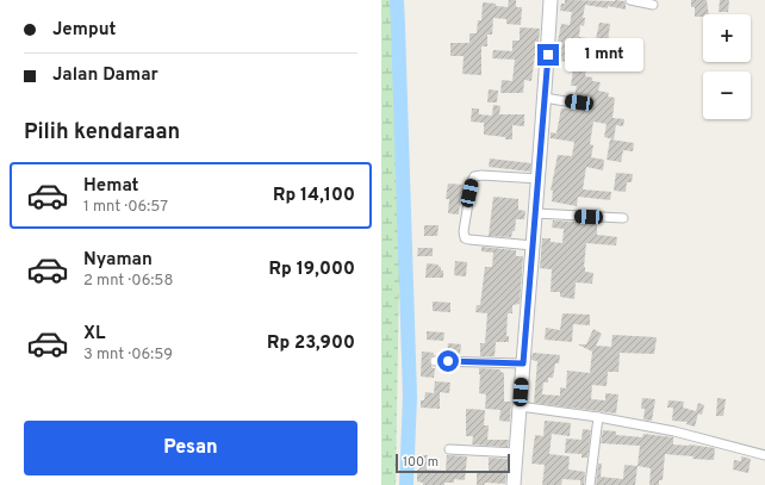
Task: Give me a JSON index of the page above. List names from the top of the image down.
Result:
{
  "scale_bar": "100 m",
  "page": {
    "banner": ["Jemput", "Jalan Damar"],
    "map_buttons": ["+", "−"],
    "bubble": "1 mnt",
    "heading": "Pilih kendaraan",
    "list": [
      {
        "name": "Hemat",
        "note": "1 mnt · 06:57",
        "value": "Rp 14,100"
      },
      {
        "name": "Nyaman",
        "note": "2 mnt · 06:58",
        "value": "Rp 19,000"
      },
      {
        "name": "XL",
        "note": "3 mnt · 06:59",
        "value": "Rp 23,900"
      }
    ],
    "buttons": "Pesan",
    "scale": "100 m"
  }
}
